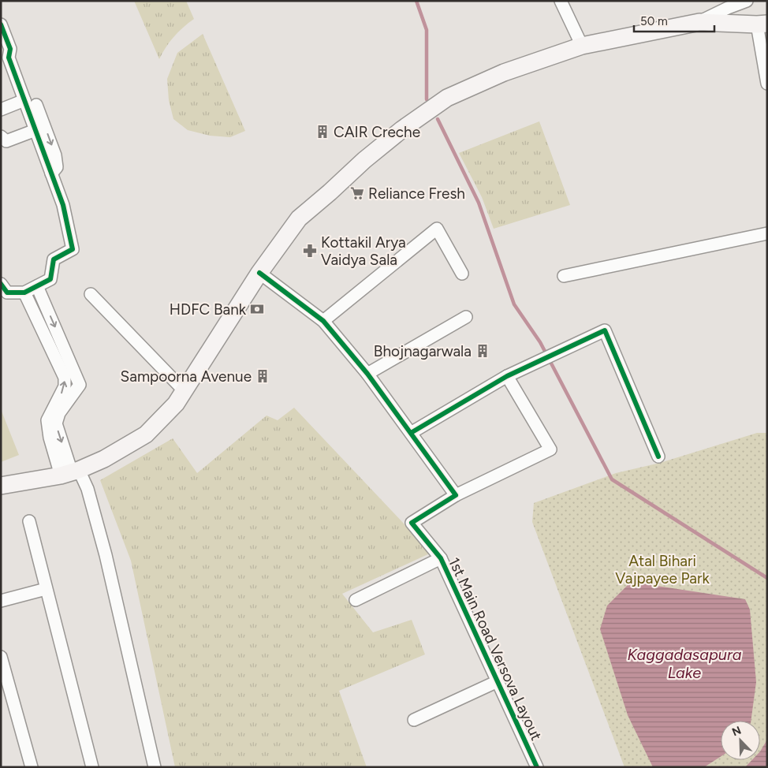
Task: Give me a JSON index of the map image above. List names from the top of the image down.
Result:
{
  "streets": {
    "street": ["1st Main Road Versova Layout"]
  },
  "water": ["Kaggadasapura Lake"],
  "parks": ["Atal Bihari Vajpayee Park"],
  "places": {
    "building": ["CAIR Creche", "Bhojnagarwala", "Sampoorna Avenue"],
    "supermarket": ["Reliance Fresh"],
    "pharmacy": ["Kottakil Arya Vaidya Sala"],
    "bank": ["HDFC Bank"]
  },
  "scale_bar": "50 m",
  "north": "top left"
}
